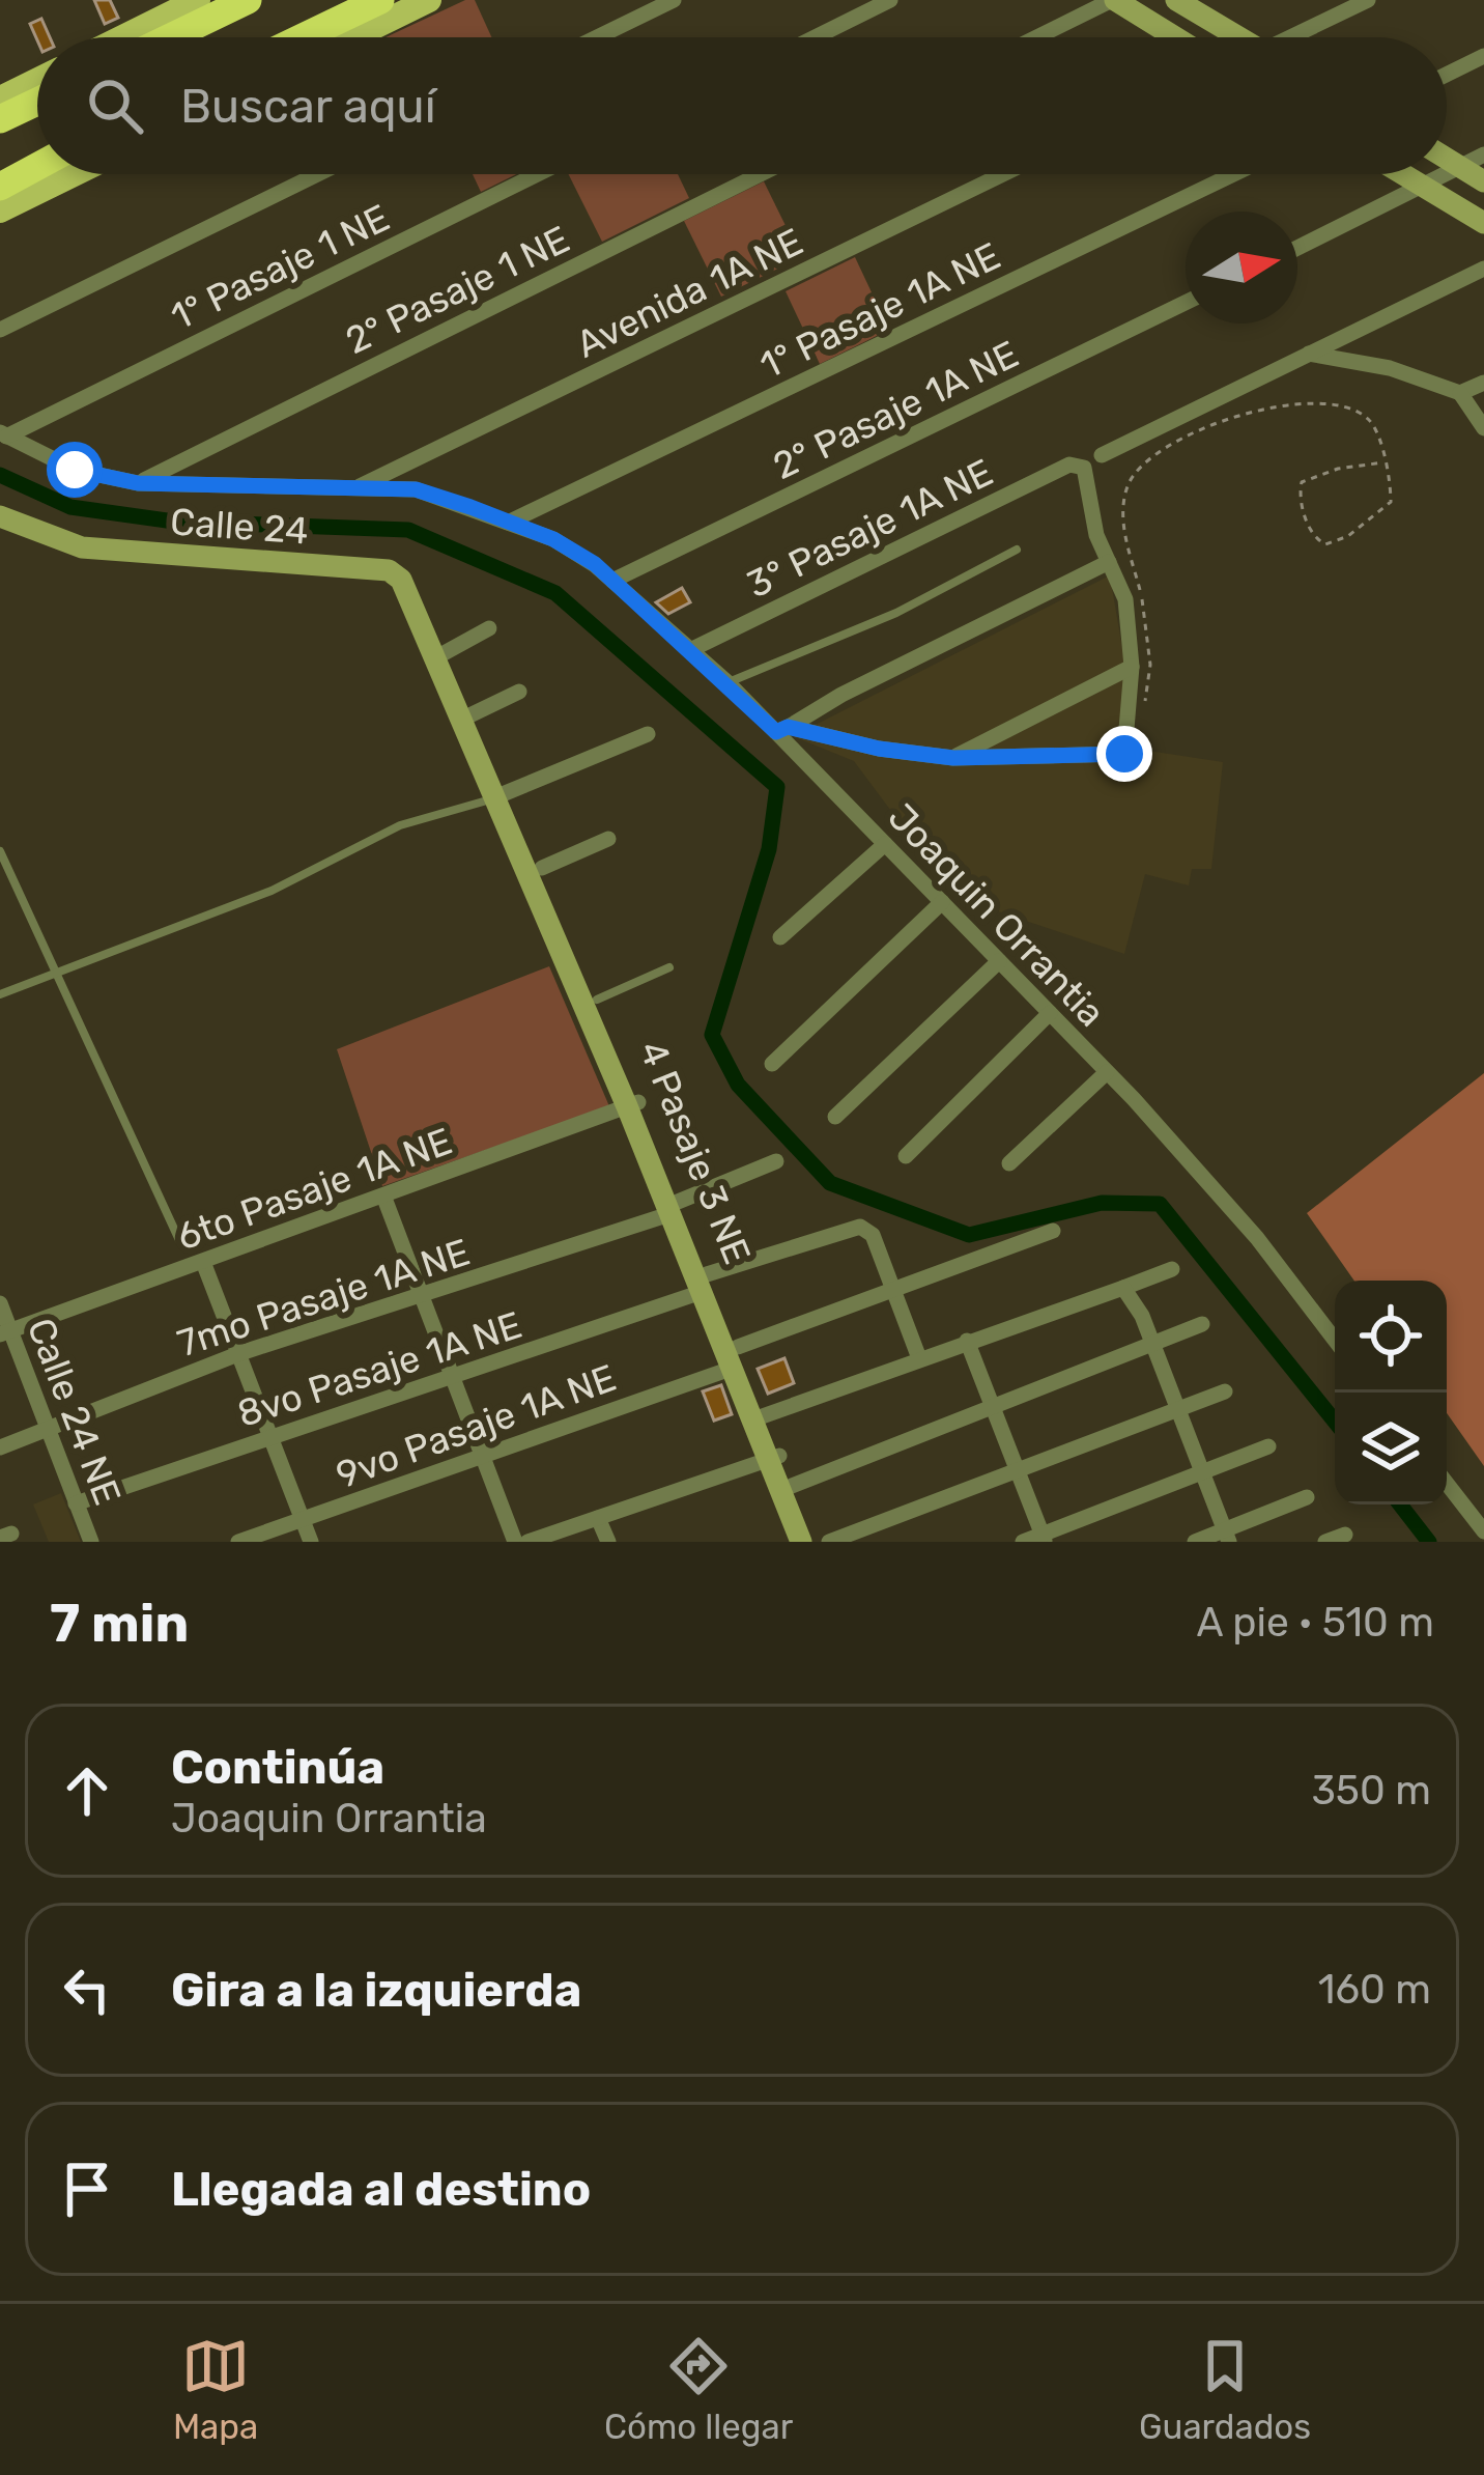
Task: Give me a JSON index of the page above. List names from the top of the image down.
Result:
{
  "streets": {
    "street": [
      "1° Pasaje 1 NE",
      "2° Pasaje 1 NE",
      "Avenida 1A NE",
      "1° Pasaje 1A NE",
      "2° Pasaje 1A NE",
      "Calle 24",
      "3° Pasaje 1A NE",
      "Joaquin Orrantia",
      "4 Pasaje 3 NE",
      "6to Pasaje 1A NE",
      "7mo Pasaje 1A NE",
      "8vo Pasaje 1A NE",
      "Calle 24 NE",
      "9vo Pasaje 1A NE"
    ]
  },
  "crossings": [
    ["1° Pasaje 1 NE", "Joaquin Orrantia"],
    ["2° Pasaje 1 NE", "Joaquin Orrantia"],
    ["Avenida 1A NE", "Joaquin Orrantia"],
    ["1° Pasaje 1A NE", "Joaquin Orrantia"],
    ["2° Pasaje 1A NE", "Joaquin Orrantia"],
    ["Calle 24", "4 Pasaje 3 NE"],
    ["3° Pasaje 1A NE", "Joaquin Orrantia"],
    ["4 Pasaje 3 NE", "6to Pasaje 1A NE"],
    ["4 Pasaje 3 NE", "7mo Pasaje 1A NE"],
    ["4 Pasaje 3 NE", "8vo Pasaje 1A NE"],
    ["4 Pasaje 3 NE", "9vo Pasaje 1A NE"],
    ["6to Pasaje 1A NE", "Calle 24 NE"],
    ["7mo Pasaje 1A NE", "Calle 24 NE"],
    ["8vo Pasaje 1A NE", "Calle 24 NE"],
    ["8vo Pasaje 1A NE", "9vo Pasaje 1A NE"]
  ],
  "north": "right",
  "page": {
    "search": "Buscar aquí",
    "heading": ["7 min", "A pie · 510 m"],
    "list": [
      ["Continúa", "Joaquin Orrantia", "350 m"],
      ["Gira a la izquierda", "160 m"],
      "Llegada al destino"
    ],
    "nav": ["Mapa", "Cómo llegar", "Guardados"]
  }
}
